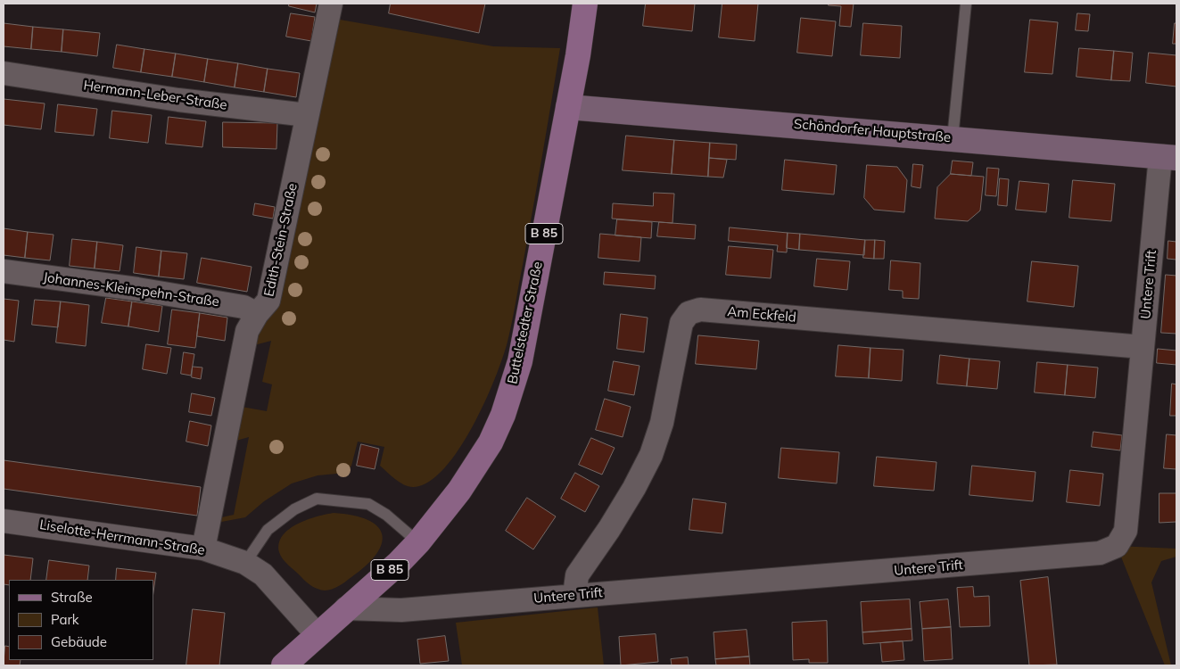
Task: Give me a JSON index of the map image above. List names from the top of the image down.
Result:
{
  "streets": {
    "main road": ["B 85", "Buttelstedter Straße"],
    "street": [
      "Hermann-Leber-Straße",
      "Schöndorfer Hauptstraße",
      "Edith-Stein-Straße",
      "Untere Trift",
      "Johannes-Kleinspehn-Straße",
      "Am Eckfeld",
      "Liselotte-Herrmann-Straße"
    ]
  },
  "crossings": [
    ["Hermann-Leber-Straße", "Edith-Stein-Straße"],
    ["Schöndorfer Hauptstraße", "Untere Trift"],
    ["Schöndorfer Hauptstraße", "Buttelstedter Straße"],
    ["Edith-Stein-Straße", "Johannes-Kleinspehn-Straße"],
    ["Edith-Stein-Straße", "Liselotte-Herrmann-Straße"],
    ["Untere Trift", "Am Eckfeld"],
    ["Untere Trift", "Buttelstedter Straße"],
    ["Buttelstedter Straße", "Liselotte-Herrmann-Straße"]
  ],
  "legend": ["Straße", "Park", "Gebäude"]
}
